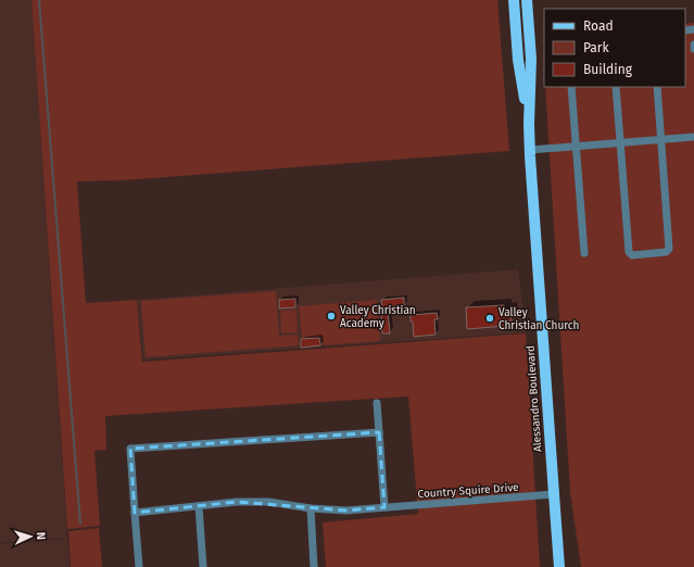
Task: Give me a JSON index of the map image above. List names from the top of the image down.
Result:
{
  "streets": {
    "main road": ["Alessandro Boulevard"],
    "street": ["Country Squire Drive"]
  },
  "crossings": [
    ["Alessandro Boulevard", "Country Squire Drive"]
  ],
  "places": ["Valley Christian Academy", "Valley Christian Church"],
  "legend": ["Road", "Park", "Building"],
  "north": "right"
}
